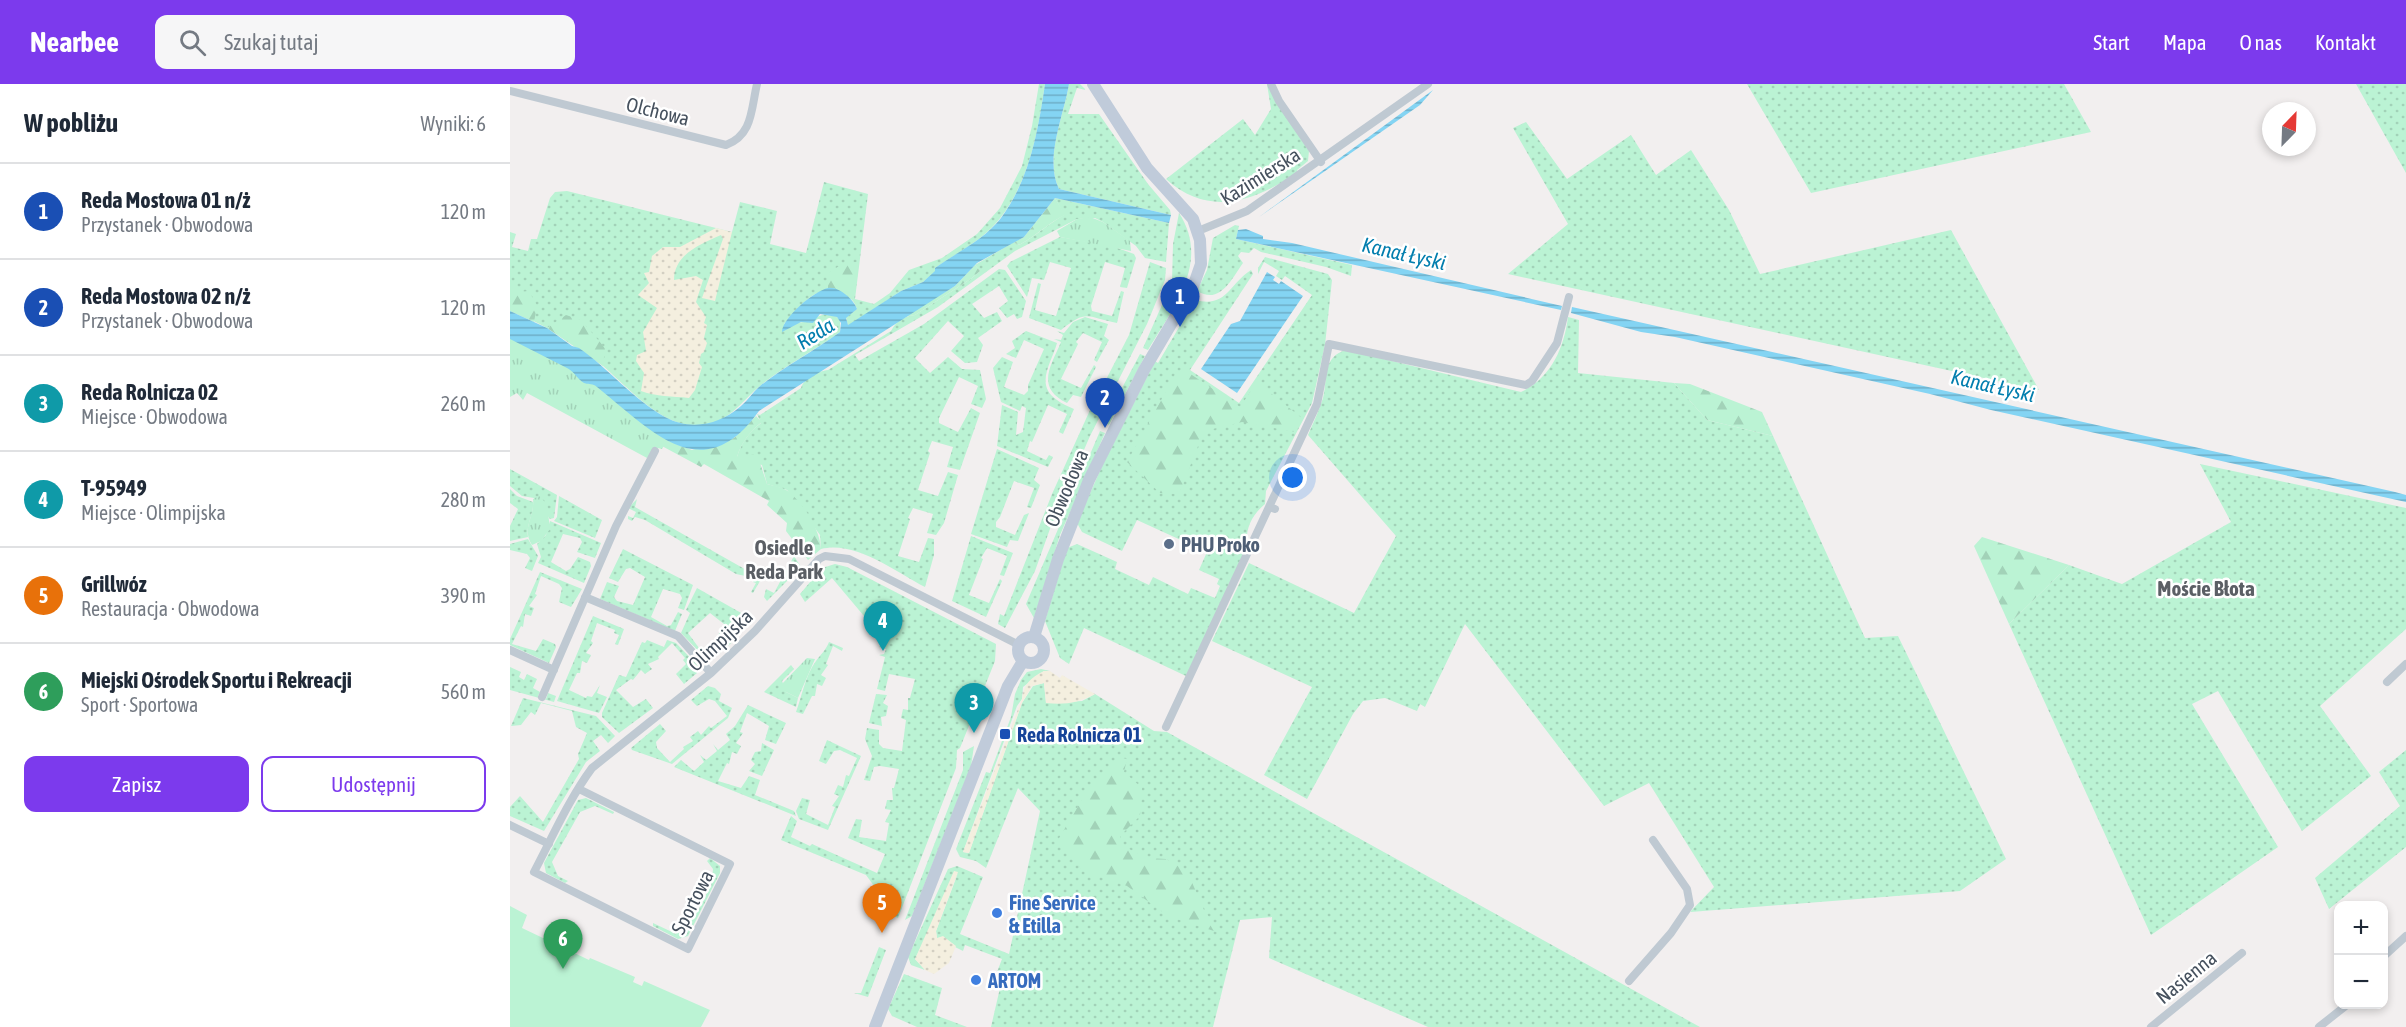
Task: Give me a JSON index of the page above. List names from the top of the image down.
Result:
{
  "streets": {
    "main road": ["Obwodowa"],
    "street": [
      "Olchowa",
      "Kazimierska",
      "Olimpijska",
      "Sportowa",
      "Nasienna"
    ]
  },
  "crossings": [
    ["Kazimierska", "Obwodowa"],
    ["Obwodowa", "Olimpijska"],
    ["Olimpijska", "Sportowa"]
  ],
  "districts": ["Osiedle Reda Park", "Moście Błota"],
  "water": ["Kanał Łyski", "Reda"],
  "places": {
    "other": ["PHU Proko", "Fine Service & Etilla", "ARTOM"],
    "transit": ["Reda Rolnicza 01"]
  },
  "north": "top right",
  "page": {
    "header": "Nearbee",
    "search": "Szukaj tutaj",
    "nav": [
      "Start",
      "Mapa",
      "O nas",
      "Kontakt"
    ],
    "heading": ["W pobliżu", "Wyniki: 6"],
    "list": [
      {
        "mark": "1",
        "name": "Reda Mostowa 01 n/ż",
        "note": "Przystanek · Obwodowa",
        "value": "120 m"
      },
      {
        "mark": "2",
        "name": "Reda Mostowa 02 n/ż",
        "note": "Przystanek · Obwodowa",
        "value": "120 m"
      },
      {
        "mark": "3",
        "name": "Reda Rolnicza 02",
        "note": "Miejsce · Obwodowa",
        "value": "260 m"
      },
      {
        "mark": "4",
        "name": "T-95949",
        "note": "Miejsce · Olimpijska",
        "value": "280 m"
      },
      {
        "mark": "5",
        "name": "Grillwóz",
        "note": "Restauracja · Obwodowa",
        "value": "390 m"
      },
      {
        "mark": "6",
        "name": "Miejski Ośrodek Sportu i Rekreacji",
        "note": "Sport · Sportowa",
        "value": "560 m"
      }
    ],
    "pins": [
      "1",
      "2",
      "4",
      "3",
      "5",
      "6"
    ],
    "buttons": ["Zapisz", "Udostępnij"],
    "map_buttons": ["+", "−"]
  }
}
